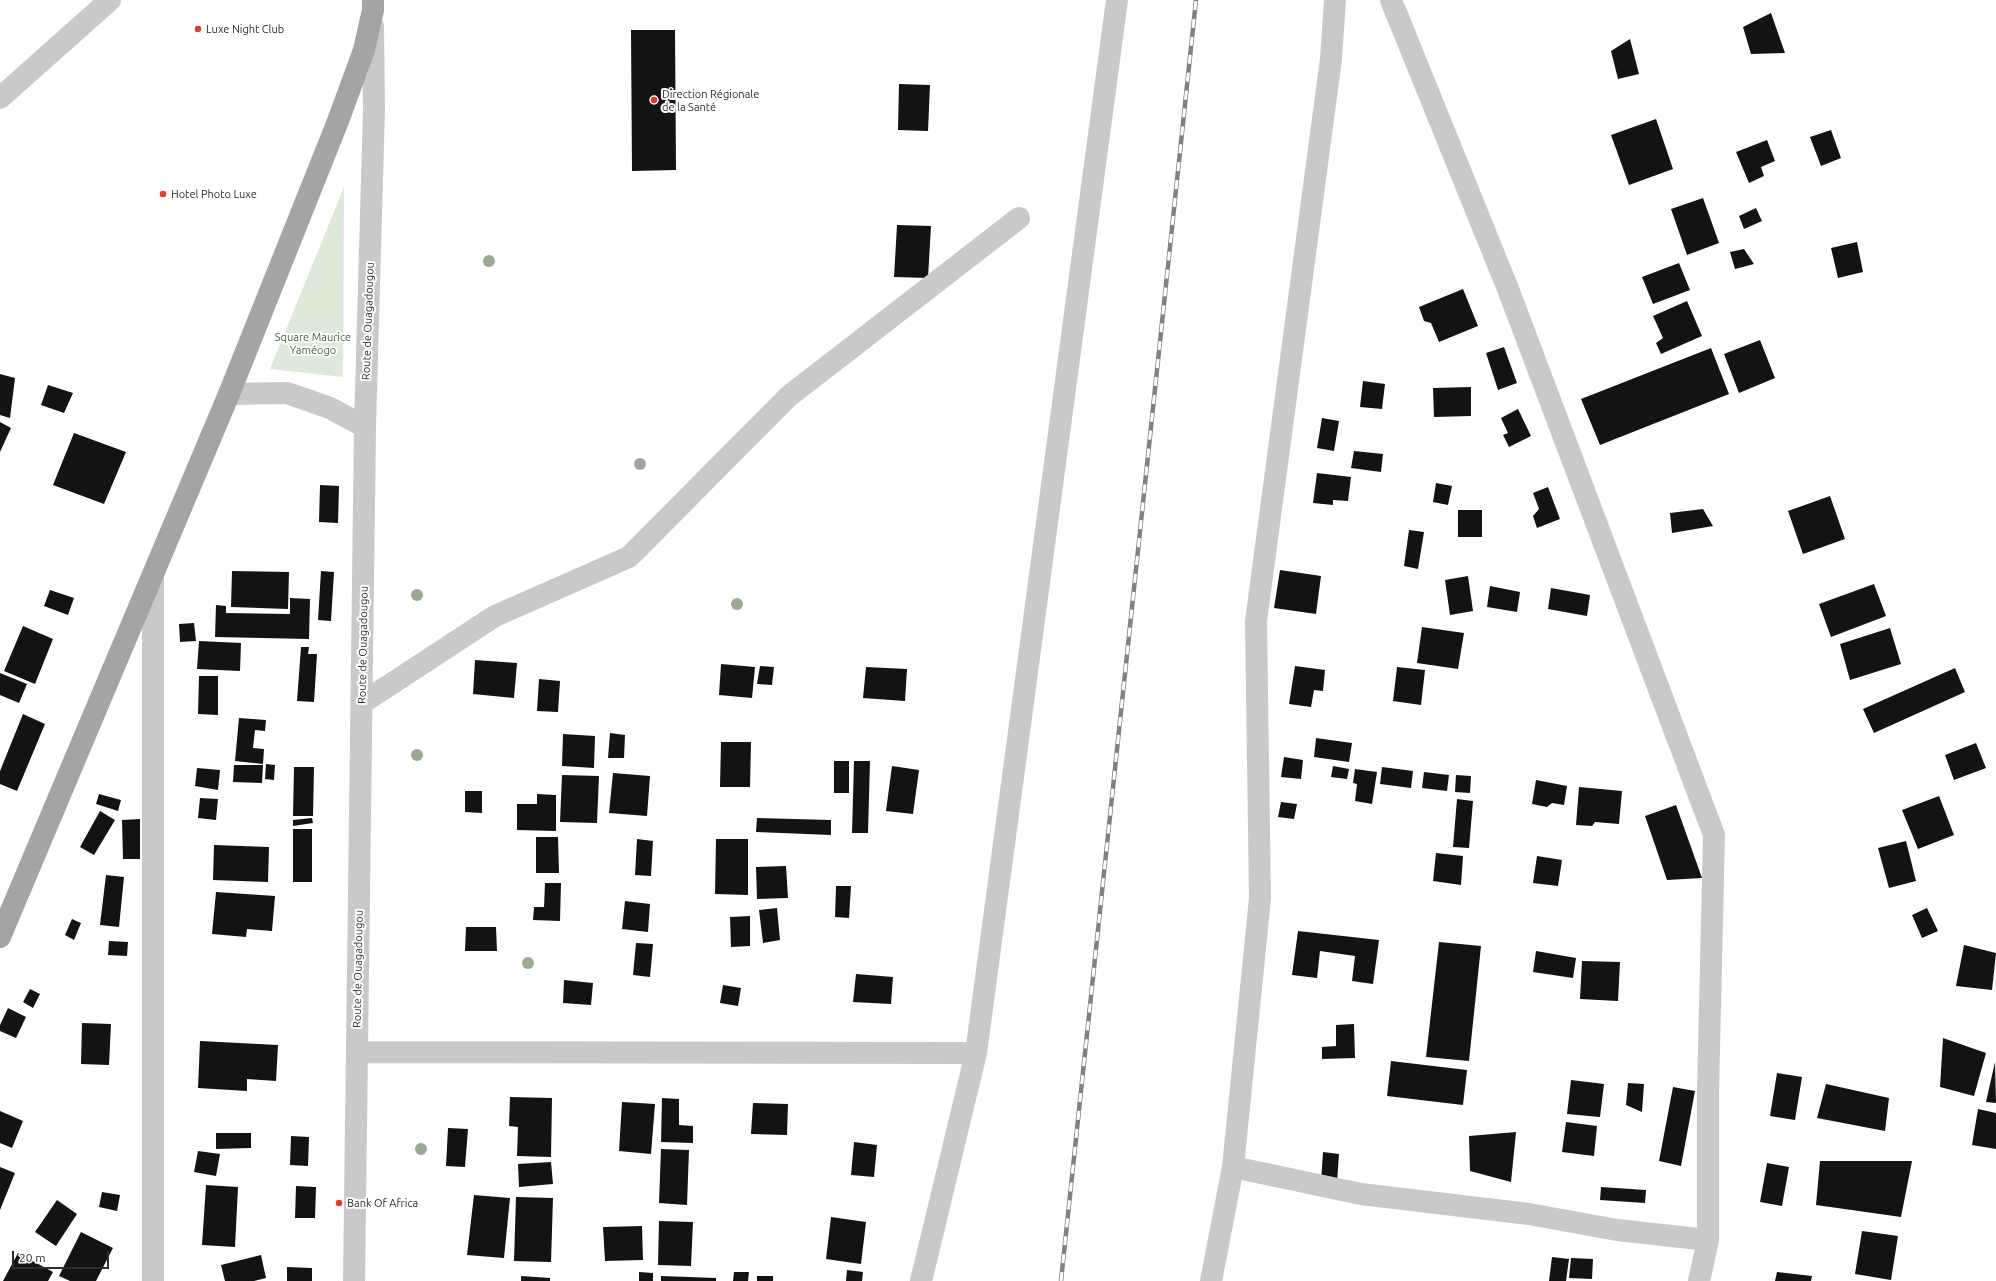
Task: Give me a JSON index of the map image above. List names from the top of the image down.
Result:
{
  "streets": {
    "street": ["Route de Ouagadougou"]
  },
  "parks": ["Square Maurice Yaméogo"],
  "places": [
    "Luxe Night Club",
    "Direction Régionale de la Santé",
    "Hotel Photo Luxe",
    "Bank Of Africa"
  ],
  "scale_bar": "20 m"
}
